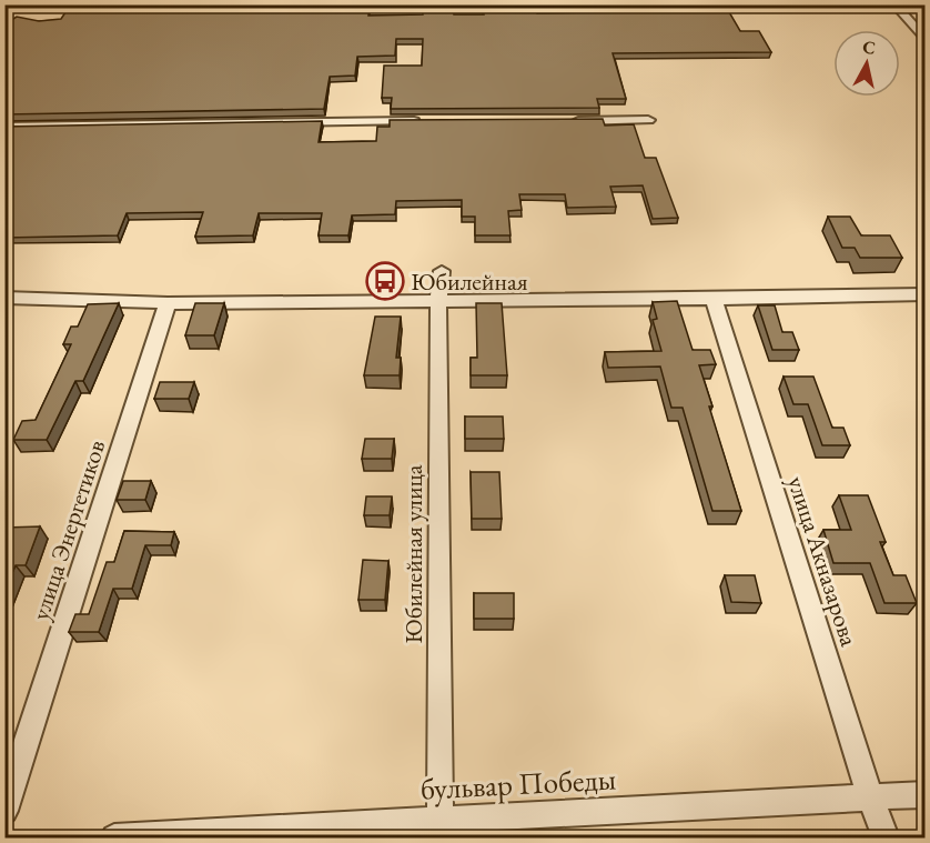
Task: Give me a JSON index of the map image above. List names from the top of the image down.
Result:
{
  "streets": {
    "street": [
      "улица Энергетиков",
      "Юбилейная улица",
      "улица Акназарова",
      "бульвар Победы"
    ]
  },
  "crossings": [
    ["Юбилейная улица", "бульвар Победы"],
    ["улица Акназарова", "бульвар Победы"]
  ],
  "places": {
    "bus stop": ["Юбилейная"]
  },
  "north": "top"
}
